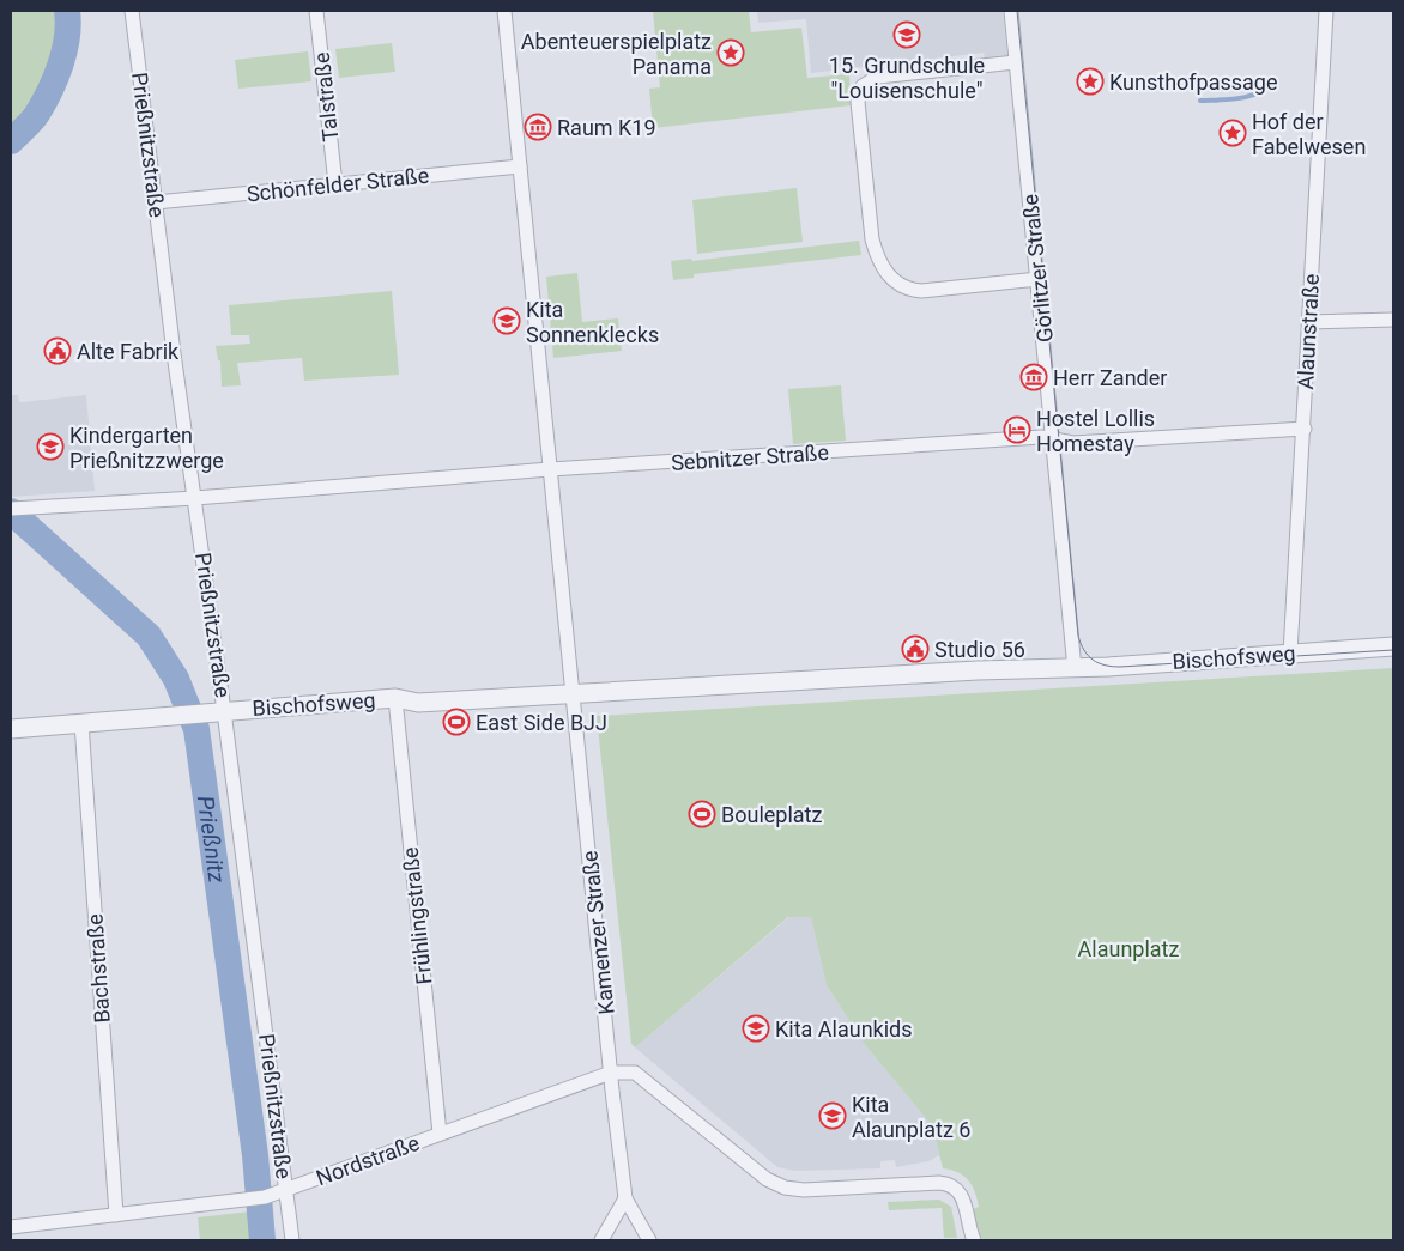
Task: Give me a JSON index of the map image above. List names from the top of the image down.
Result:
{
  "streets": {
    "street": [
      "Talstraße",
      "Prießnitzstraße",
      "Schönfelder Straße",
      "Görlitzer Straße",
      "Alaunstraße",
      "Sebnitzer Straße",
      "Bischofsweg",
      "Frühlingstraße",
      "Kamenzer Straße",
      "Bachstraße",
      "Nordstraße"
    ]
  },
  "crossings": [
    ["Talstraße", "Schönfelder Straße"],
    ["Prießnitzstraße", "Schönfelder Straße"],
    ["Prießnitzstraße", "Sebnitzer Straße"],
    ["Prießnitzstraße", "Bischofsweg"],
    ["Prießnitzstraße", "Nordstraße"],
    ["Schönfelder Straße", "Kamenzer Straße"],
    ["Görlitzer Straße", "Sebnitzer Straße"],
    ["Görlitzer Straße", "Bischofsweg"],
    ["Alaunstraße", "Sebnitzer Straße"],
    ["Alaunstraße", "Bischofsweg"],
    ["Sebnitzer Straße", "Kamenzer Straße"],
    ["Bischofsweg", "Frühlingstraße"],
    ["Bischofsweg", "Kamenzer Straße"],
    ["Bischofsweg", "Bachstraße"],
    ["Frühlingstraße", "Nordstraße"],
    ["Kamenzer Straße", "Nordstraße"],
    ["Bachstraße", "Nordstraße"]
  ],
  "water": ["Prießnitz"],
  "parks": ["Alaunplatz"],
  "places": {
    "school or university": [
      "15. Grundschule \"Louisenschule\"",
      "Kita Sonnenklecks",
      "Kindergarten Prießnitzzwerge",
      "Kita Alaunkids",
      "Kita Alaunplatz 6"
    ],
    "place": ["Abenteuerspielplatz Panama", "Kunsthofpassage", "Hof der Fabelwesen"],
    "museum": ["Raum K19", "Herr Zander"],
    "public building": ["Alte Fabrik", "Studio 56"],
    "hotel": ["Hostel Lollis Homestay"],
    "sports": ["East Side BJJ", "Bouleplatz"]
  }
}
